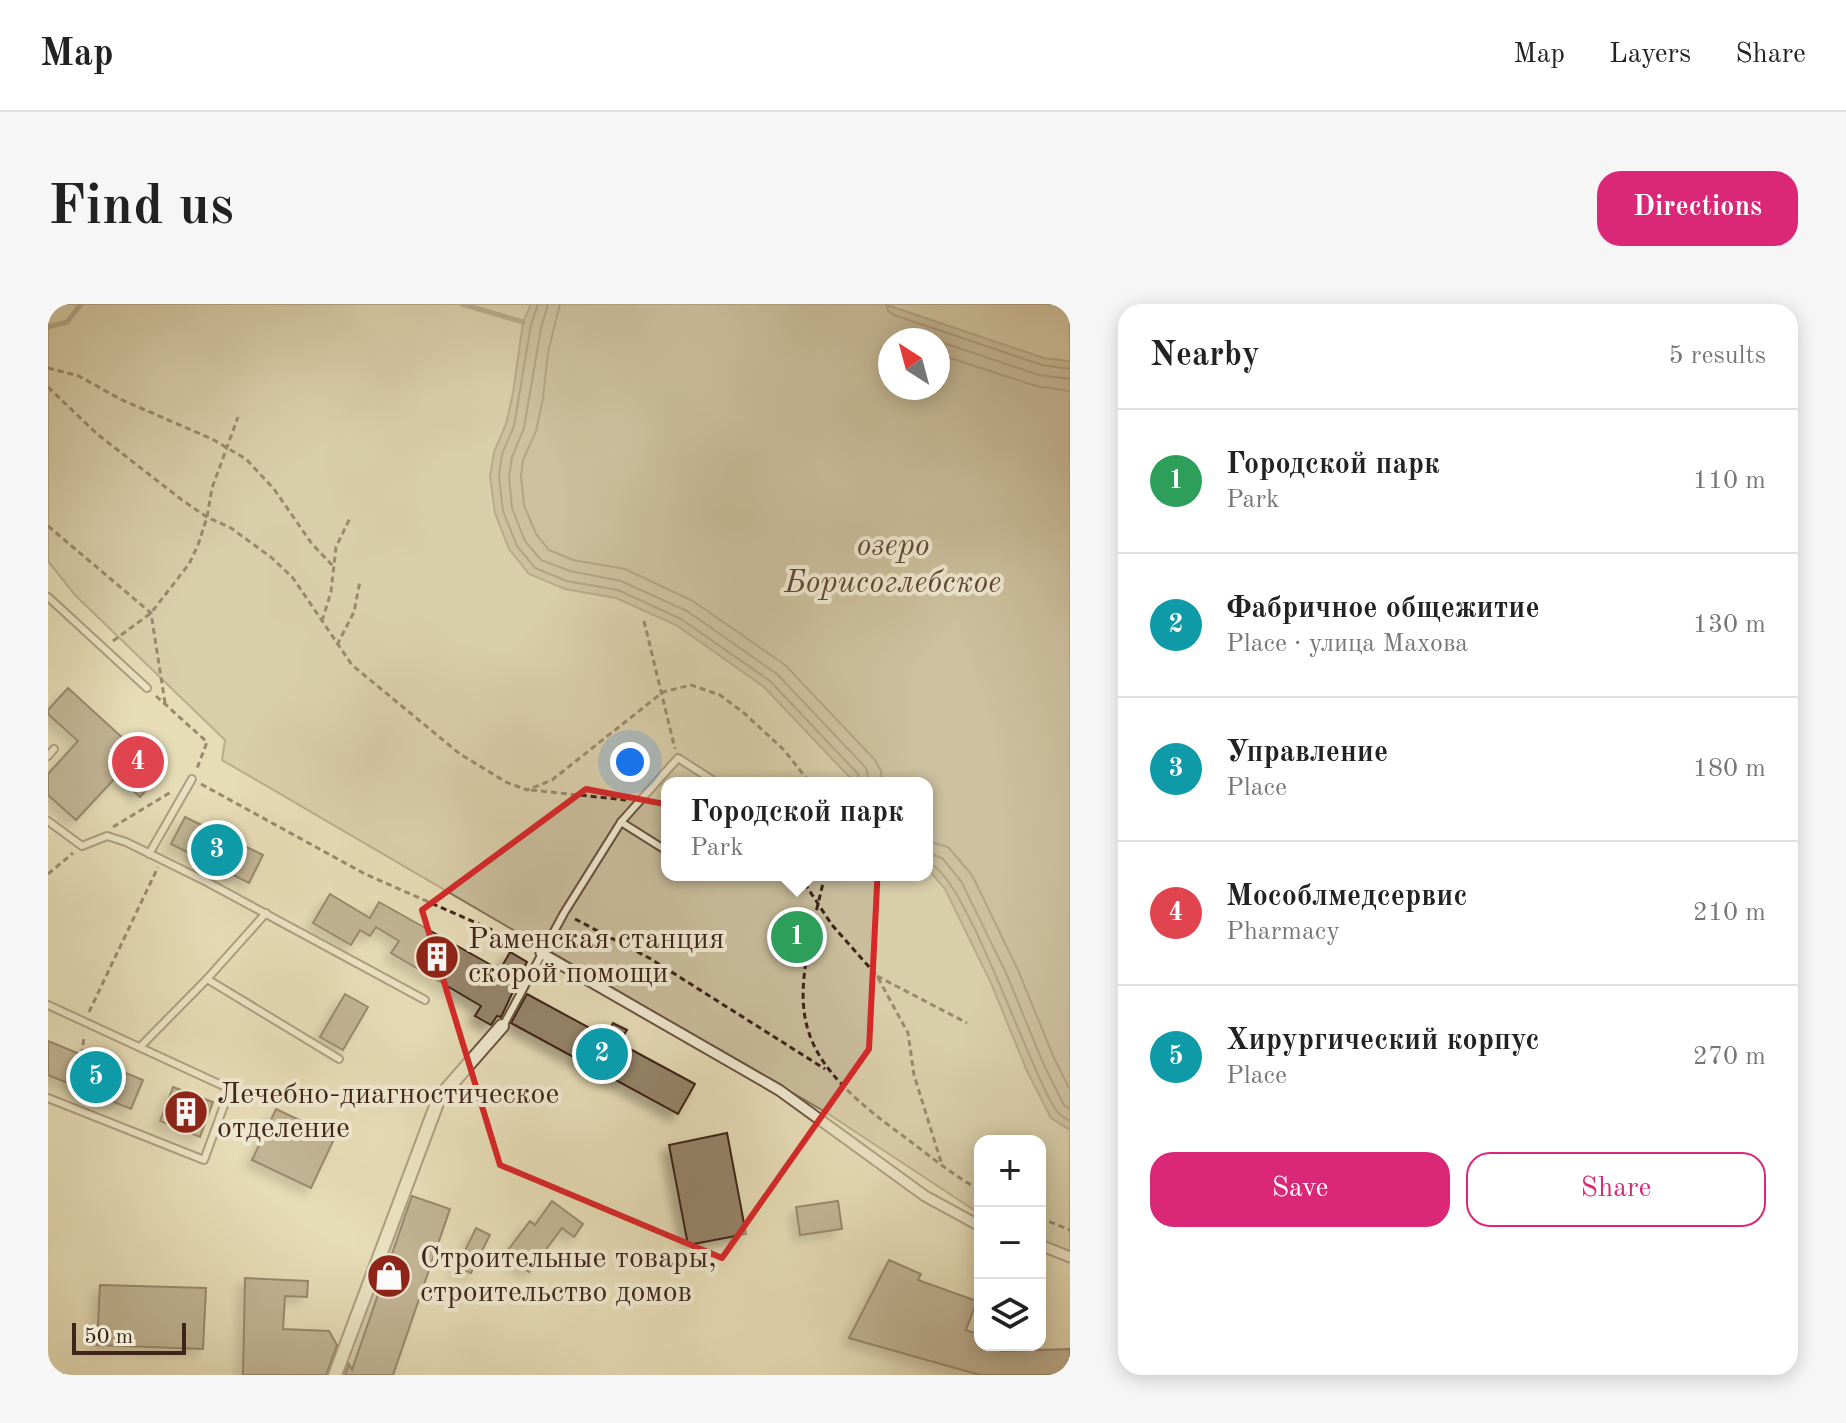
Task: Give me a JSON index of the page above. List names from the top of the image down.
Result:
{
  "water": ["озеро Борисоглебское"],
  "places": {
    "building": ["Раменская станция скорой помощи", "Лечебно-диагностическое отделение"],
    "shop": ["Строительные товары, строительство домов"]
  },
  "scale_bar": "50 m",
  "north": "top left",
  "page": {
    "header": "Map",
    "nav": ["Map", "Layers", "Share"],
    "buttons": [
      "Directions",
      ["Save", "Share"]
    ],
    "title": "Find us",
    "heading": ["Nearby", "5 results"],
    "list": [
      {
        "mark": "1",
        "name": "Городской парк",
        "note": "Park",
        "value": "110 m"
      },
      {
        "mark": "2",
        "name": "Фабричное общежитие",
        "note": "Place · улица Махова",
        "value": "130 m"
      },
      {
        "mark": "3",
        "name": "Управление",
        "note": "Place",
        "value": "180 m"
      },
      {
        "mark": "4",
        "name": "Мособлмедсервис",
        "note": "Pharmacy",
        "value": "210 m"
      },
      {
        "mark": "5",
        "name": "Хирургический корпус",
        "note": "Place",
        "value": "270 m"
      }
    ],
    "pins": [
      "4",
      "3",
      "1",
      "2",
      "5"
    ],
    "popup": ["Городской парк", "Park"],
    "map_buttons": ["+", "−"],
    "scale": "50 m"
  }
}
